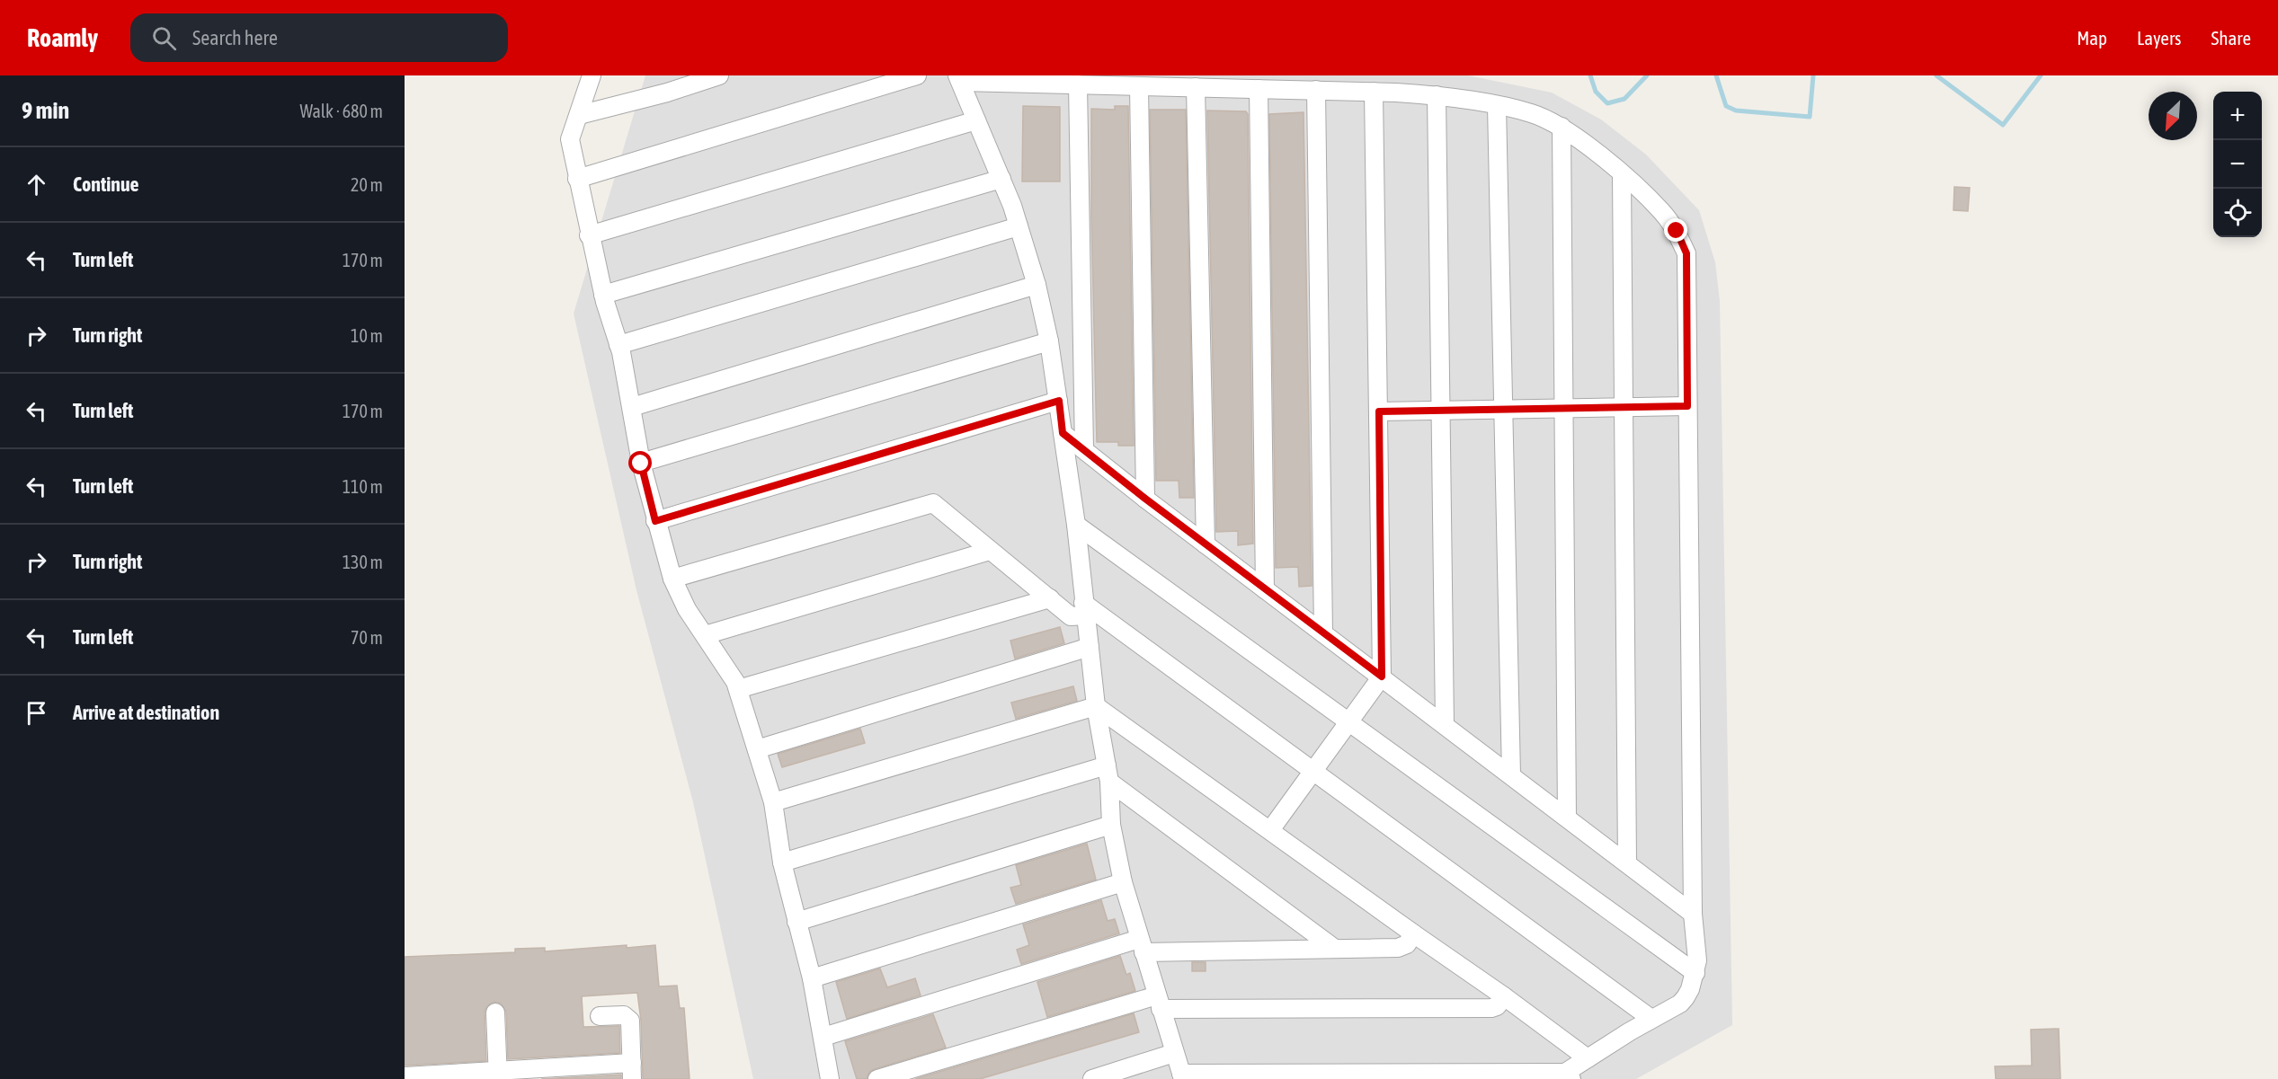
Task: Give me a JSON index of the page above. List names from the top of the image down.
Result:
{
  "north": "bottom left",
  "page": {
    "header": "Roamly",
    "search": "Search here",
    "nav": ["Map", "Layers", "Share"],
    "heading": ["9 min", "Walk · 680 m"],
    "map_buttons": ["+", "−"],
    "list": [
      ["Continue", "20 m"],
      ["Turn left", "170 m"],
      ["Turn right", "10 m"],
      ["Turn left", "170 m"],
      ["Turn left", "110 m"],
      ["Turn right", "130 m"],
      ["Turn left", "70 m"],
      "Arrive at destination"
    ]
  }
}
